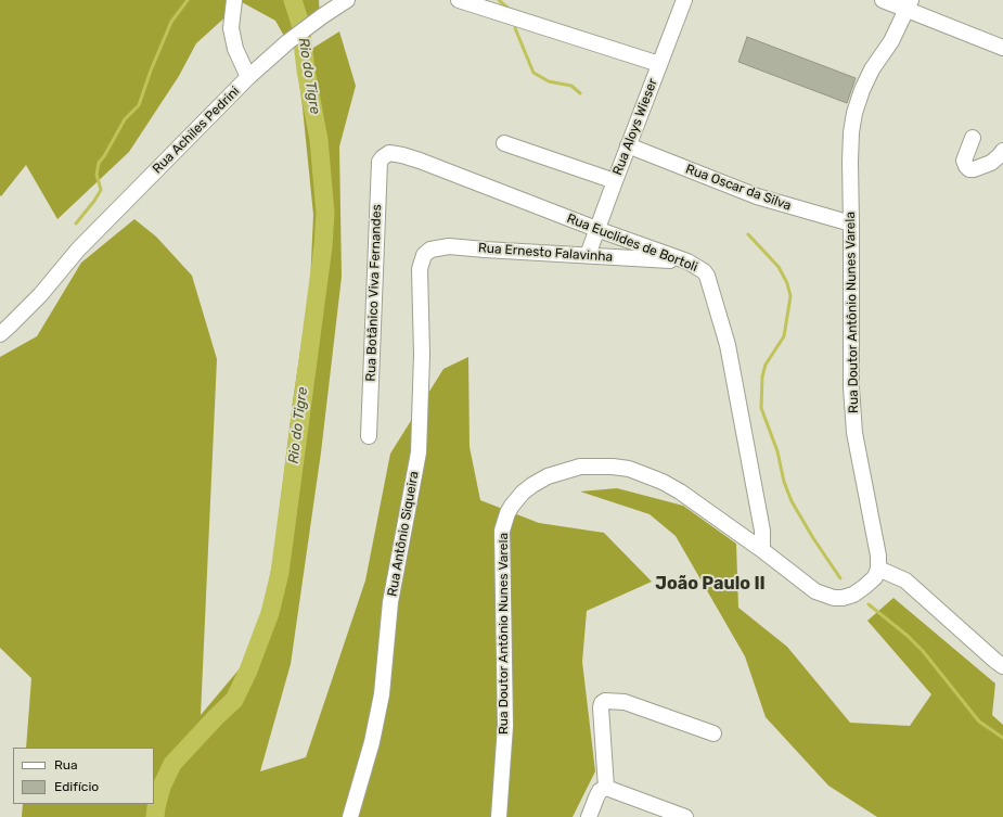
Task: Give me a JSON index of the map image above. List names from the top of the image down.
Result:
{
  "streets": {
    "street": [
      "Rua Aloys Wieser",
      "Rua Achiles Pedrini",
      "Rua Oscar da Silva",
      "Rua Euclides de Bortoli",
      "Rua Ernesto Falavinha",
      "Rua Botânico Viva Fernandes",
      "Rua Doutor Antônio Nunes Varela",
      "Rua Antônio Siqueira"
    ]
  },
  "crossings": [
    ["Rua Aloys Wieser", "Rua Oscar da Silva"],
    ["Rua Aloys Wieser", "Rua Euclides de Bortoli"],
    ["Rua Aloys Wieser", "Rua Ernesto Falavinha"],
    ["Rua Oscar da Silva", "Rua Doutor Antônio Nunes Varela"],
    ["Rua Euclides de Bortoli", "Rua Ernesto Falavinha"],
    ["Rua Euclides de Bortoli", "Rua Botânico Viva Fernandes"],
    ["Rua Euclides de Bortoli", "Rua Doutor Antônio Nunes Varela"],
    ["Rua Ernesto Falavinha", "Rua Antônio Siqueira"]
  ],
  "districts": ["João Paulo II"],
  "water": ["Rio do Tigre"],
  "legend": ["Rua", "Edifício"]
}
